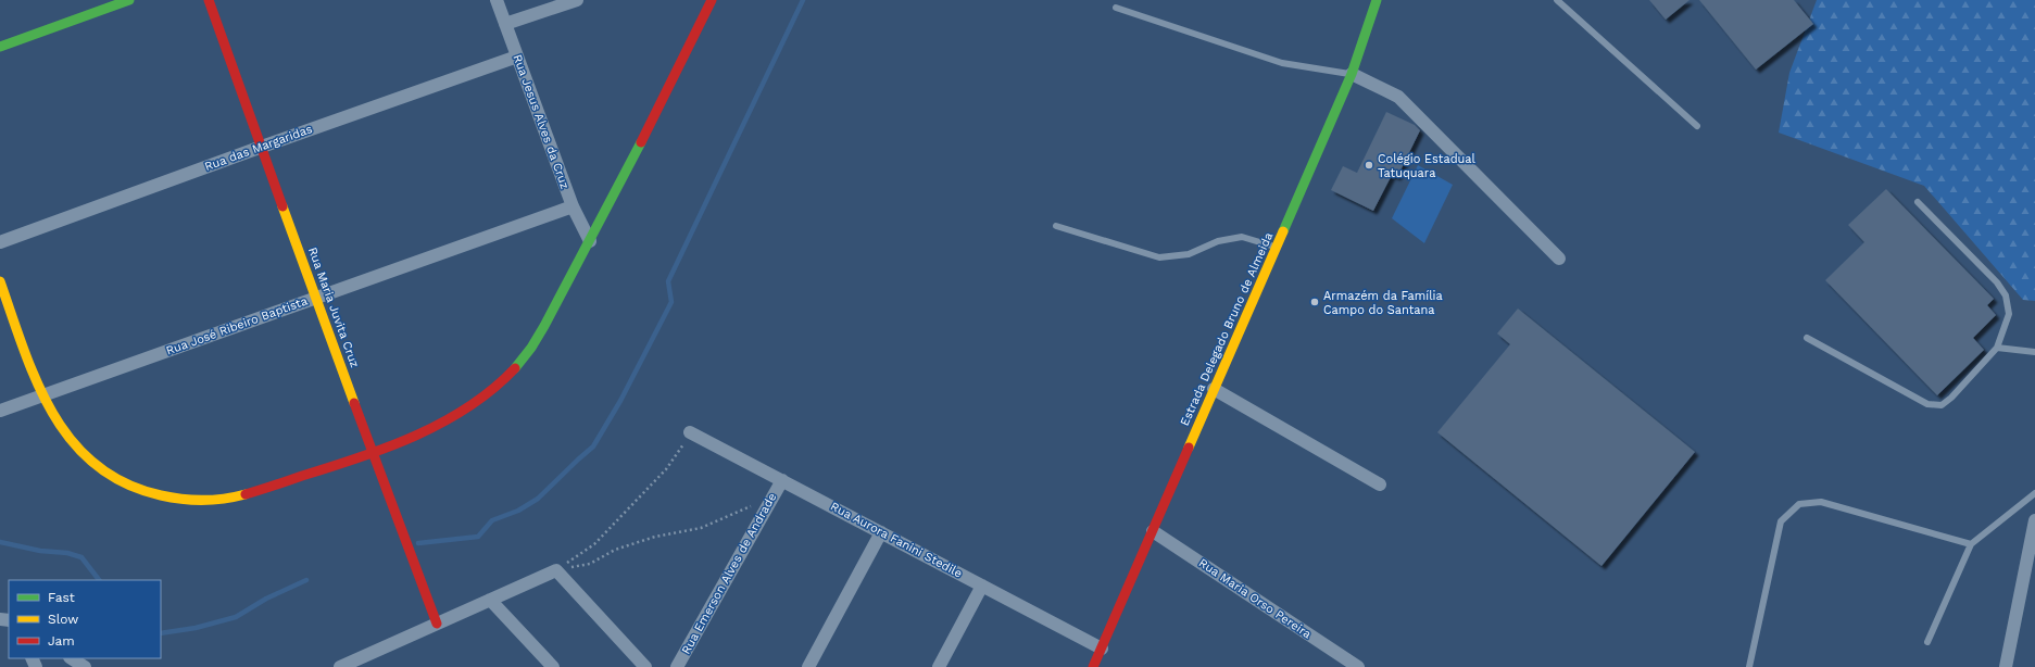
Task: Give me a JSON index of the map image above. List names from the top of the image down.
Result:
{
  "streets": {
    "street": [
      "Rua Jesus Alves da Cruz",
      "Rua das Margaridas",
      "Rua Maria Juvita Cruz",
      "Rua José Ribeiro Baptista",
      "Estrada Delegado Bruno de Almeida",
      "Rua Aurora Fanini Stedile",
      "Rua Emerson Alves de Andrade",
      "Rua Maria Orso Pereira"
    ]
  },
  "crossings": [
    ["Rua Jesus Alves da Cruz", "Rua das Margaridas"],
    ["Rua Jesus Alves da Cruz", "Rua José Ribeiro Baptista"],
    ["Rua das Margaridas", "Rua Maria Juvita Cruz"],
    ["Rua Maria Juvita Cruz", "Rua José Ribeiro Baptista"],
    ["Estrada Delegado Bruno de Almeida", "Rua Aurora Fanini Stedile"],
    ["Estrada Delegado Bruno de Almeida", "Rua Maria Orso Pereira"],
    ["Rua Aurora Fanini Stedile", "Rua Emerson Alves de Andrade"]
  ],
  "places": ["Colégio Estadual Tatuquara", "Armazém da Família Campo do Santana"],
  "legend": ["Fast", "Slow", "Jam"]
}
